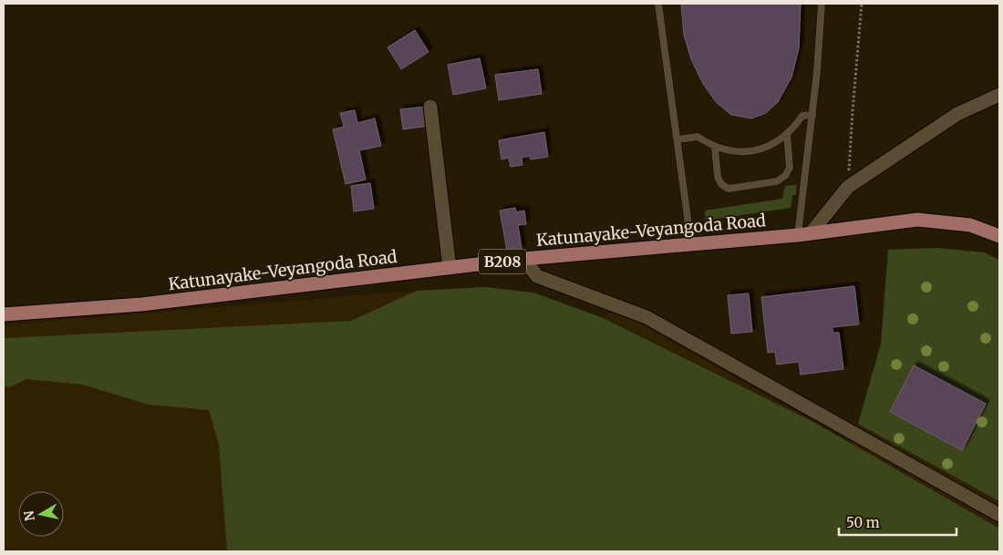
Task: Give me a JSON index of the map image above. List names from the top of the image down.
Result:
{
  "streets": {
    "main road": ["Katunayake-Veyangoda Road", "B208"]
  },
  "scale_bar": "50 m",
  "north": "left"
}
